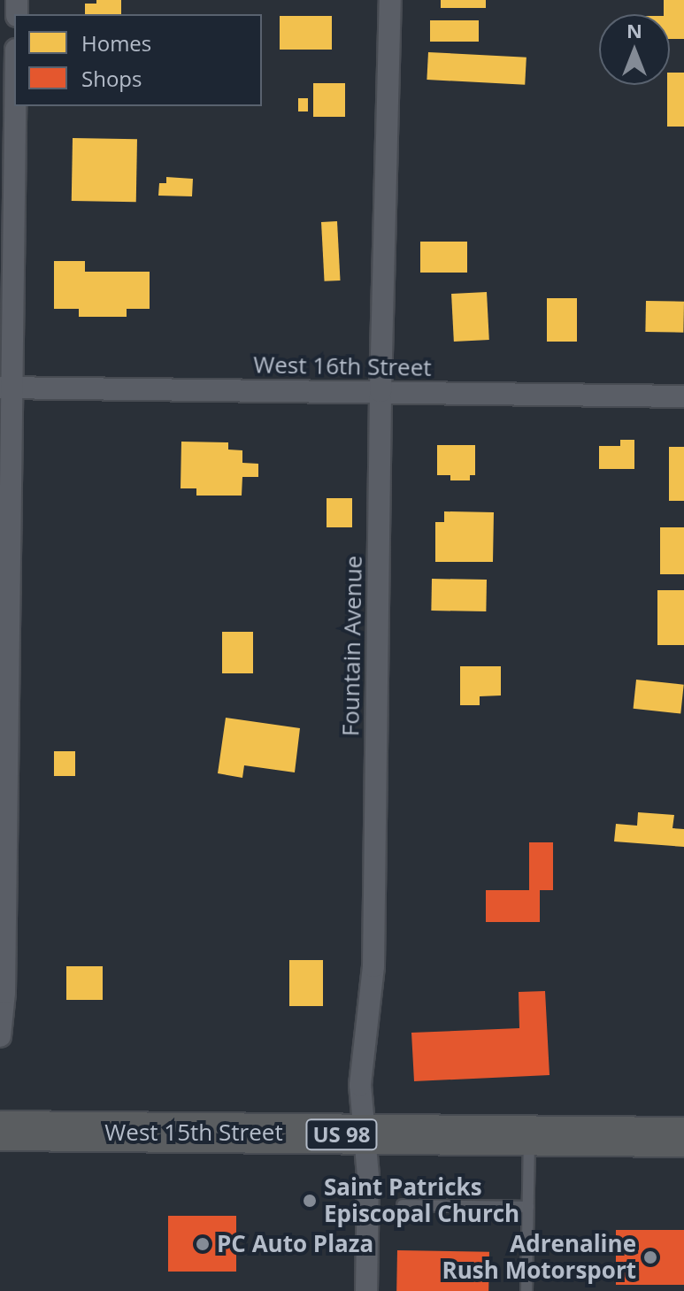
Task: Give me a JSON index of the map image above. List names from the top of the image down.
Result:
{
  "streets": {
    "highway": ["West 15th Street", "US 98"],
    "street": ["West 16th Street", "Fountain Avenue"]
  },
  "crossings": [
    ["West 16th Street", "Fountain Avenue"],
    ["Fountain Avenue", "West 15th Street"]
  ],
  "places": ["Saint Patricks Episcopal Church", "PC Auto Plaza", "Adrenaline Rush Motorsport"],
  "legend": ["Homes", "Shops"],
  "north": "top"
}
